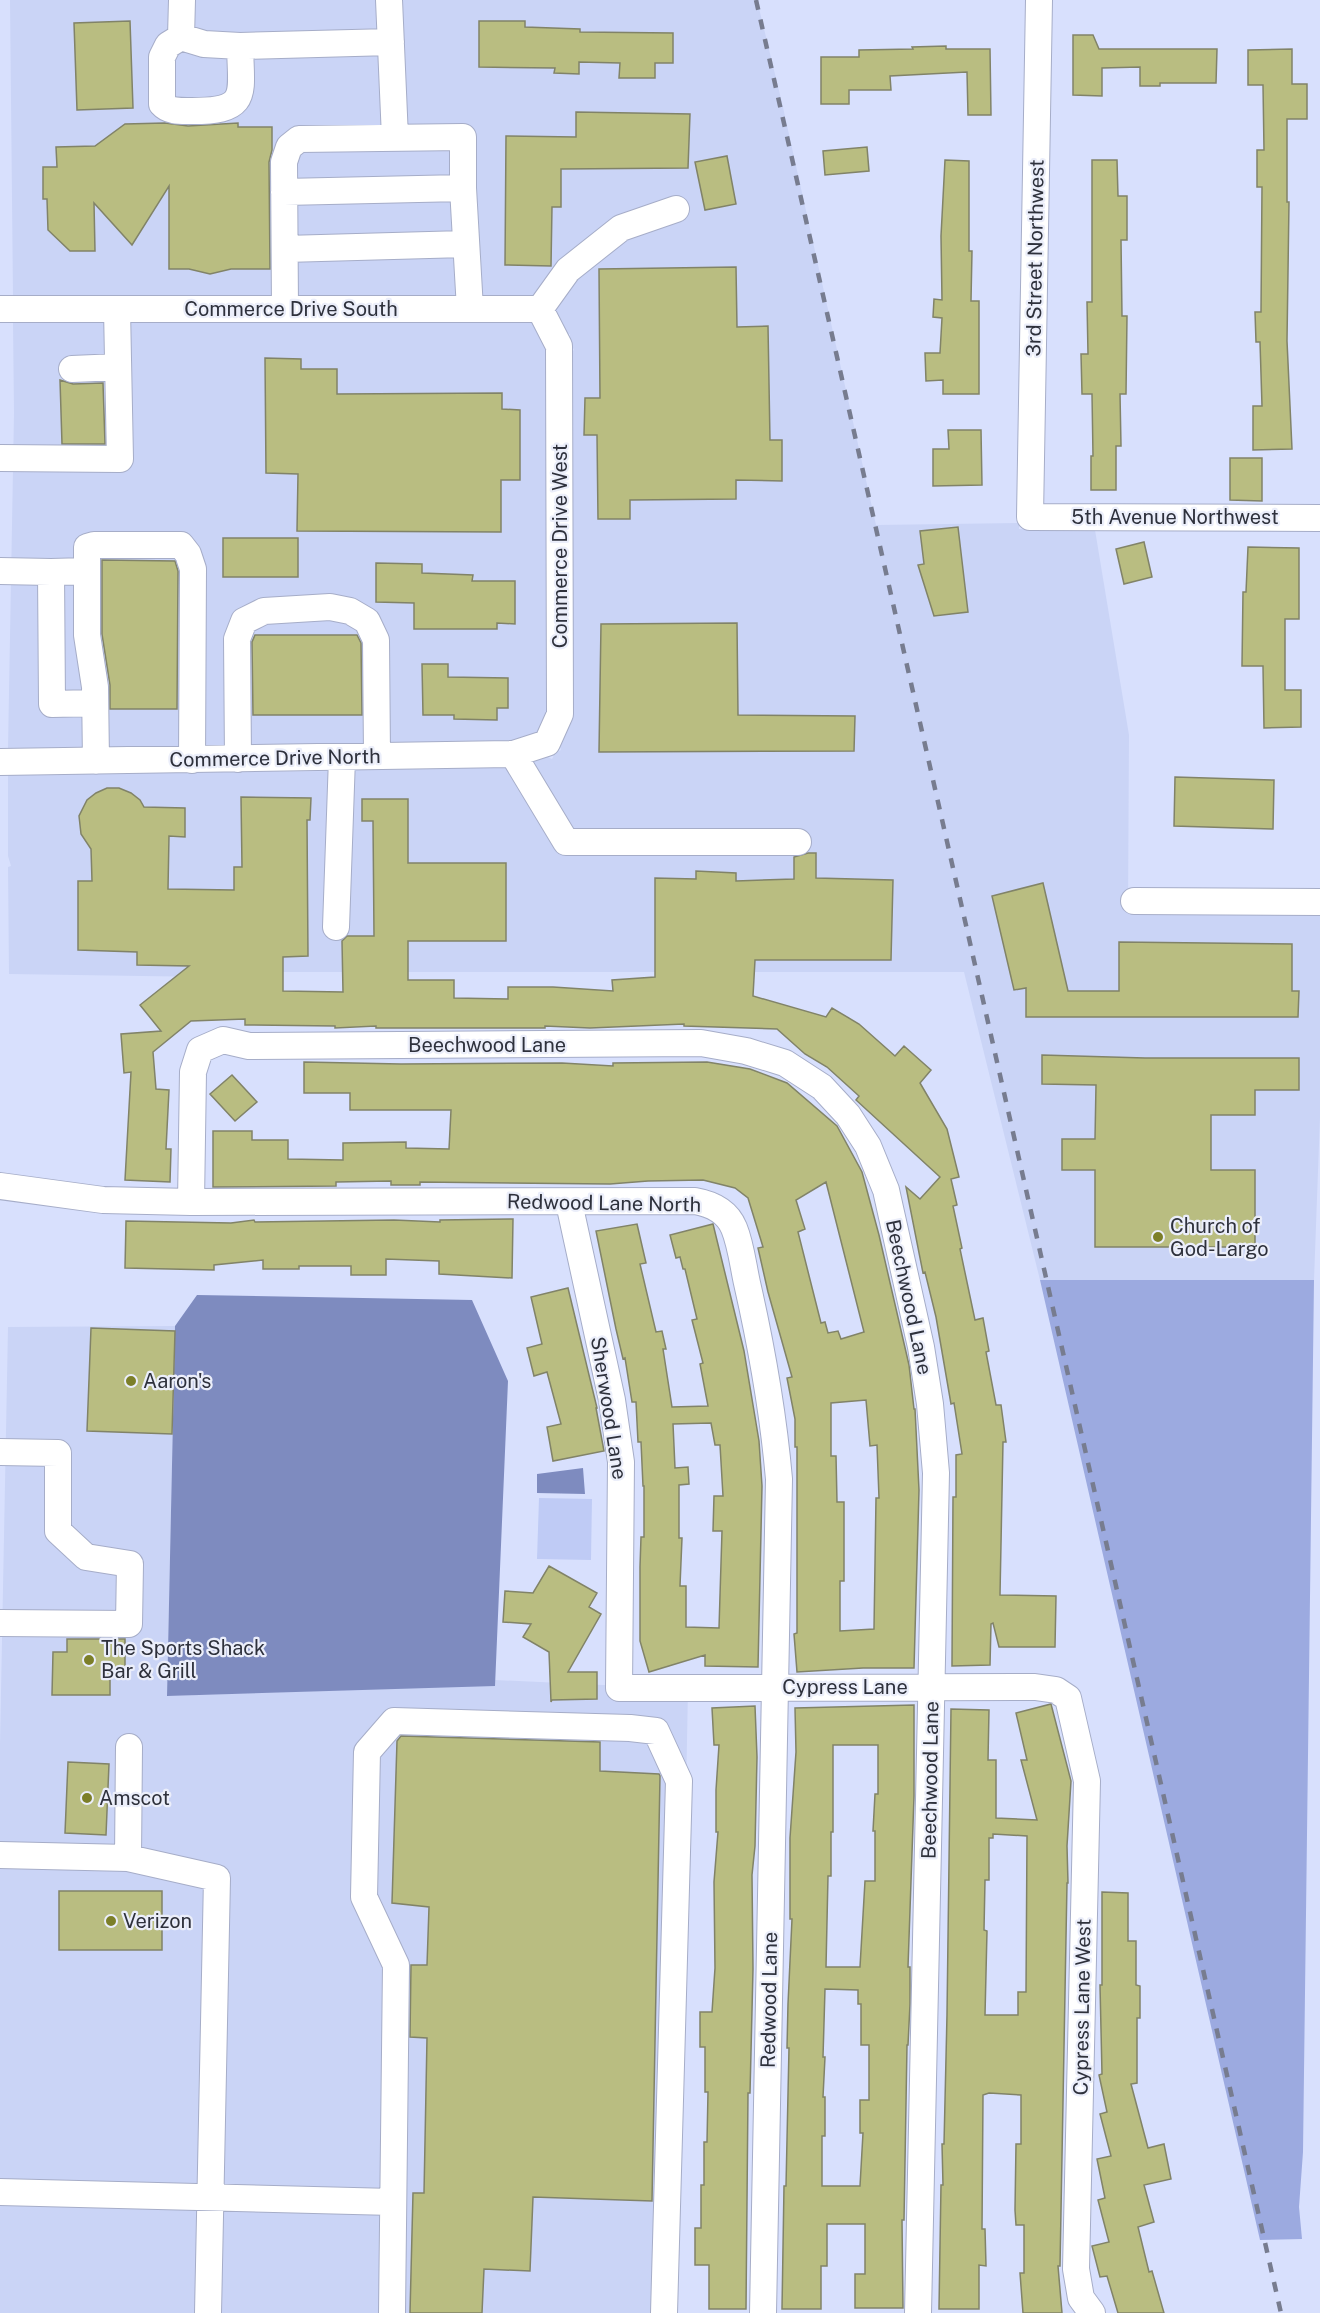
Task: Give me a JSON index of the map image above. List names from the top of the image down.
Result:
{
  "streets": {
    "street": [
      "3rd Street Northwest",
      "Commerce Drive South",
      "5th Avenue Northwest",
      "Commerce Drive West",
      "Commerce Drive North",
      "Beechwood Lane",
      "Redwood Lane North",
      "Sherwood Lane",
      "Cypress Lane",
      "Redwood Lane",
      "Cypress Lane West"
    ]
  },
  "crossings": [
    ["3rd Street Northwest", "5th Avenue Northwest"],
    ["Commerce Drive South", "Commerce Drive West"],
    ["Commerce Drive West", "Commerce Drive North"],
    ["Beechwood Lane", "Redwood Lane North"],
    ["Beechwood Lane", "Cypress Lane"],
    ["Redwood Lane North", "Sherwood Lane"],
    ["Redwood Lane North", "Cypress Lane"],
    ["Redwood Lane North", "Redwood Lane"],
    ["Sherwood Lane", "Cypress Lane"],
    ["Cypress Lane", "Redwood Lane"],
    ["Cypress Lane", "Cypress Lane West"]
  ],
  "places": [
    "Church of God-Largo",
    "Aaron's",
    "The Sports Shack Bar & Grill",
    "Amscot",
    "Verizon"
  ]
}
